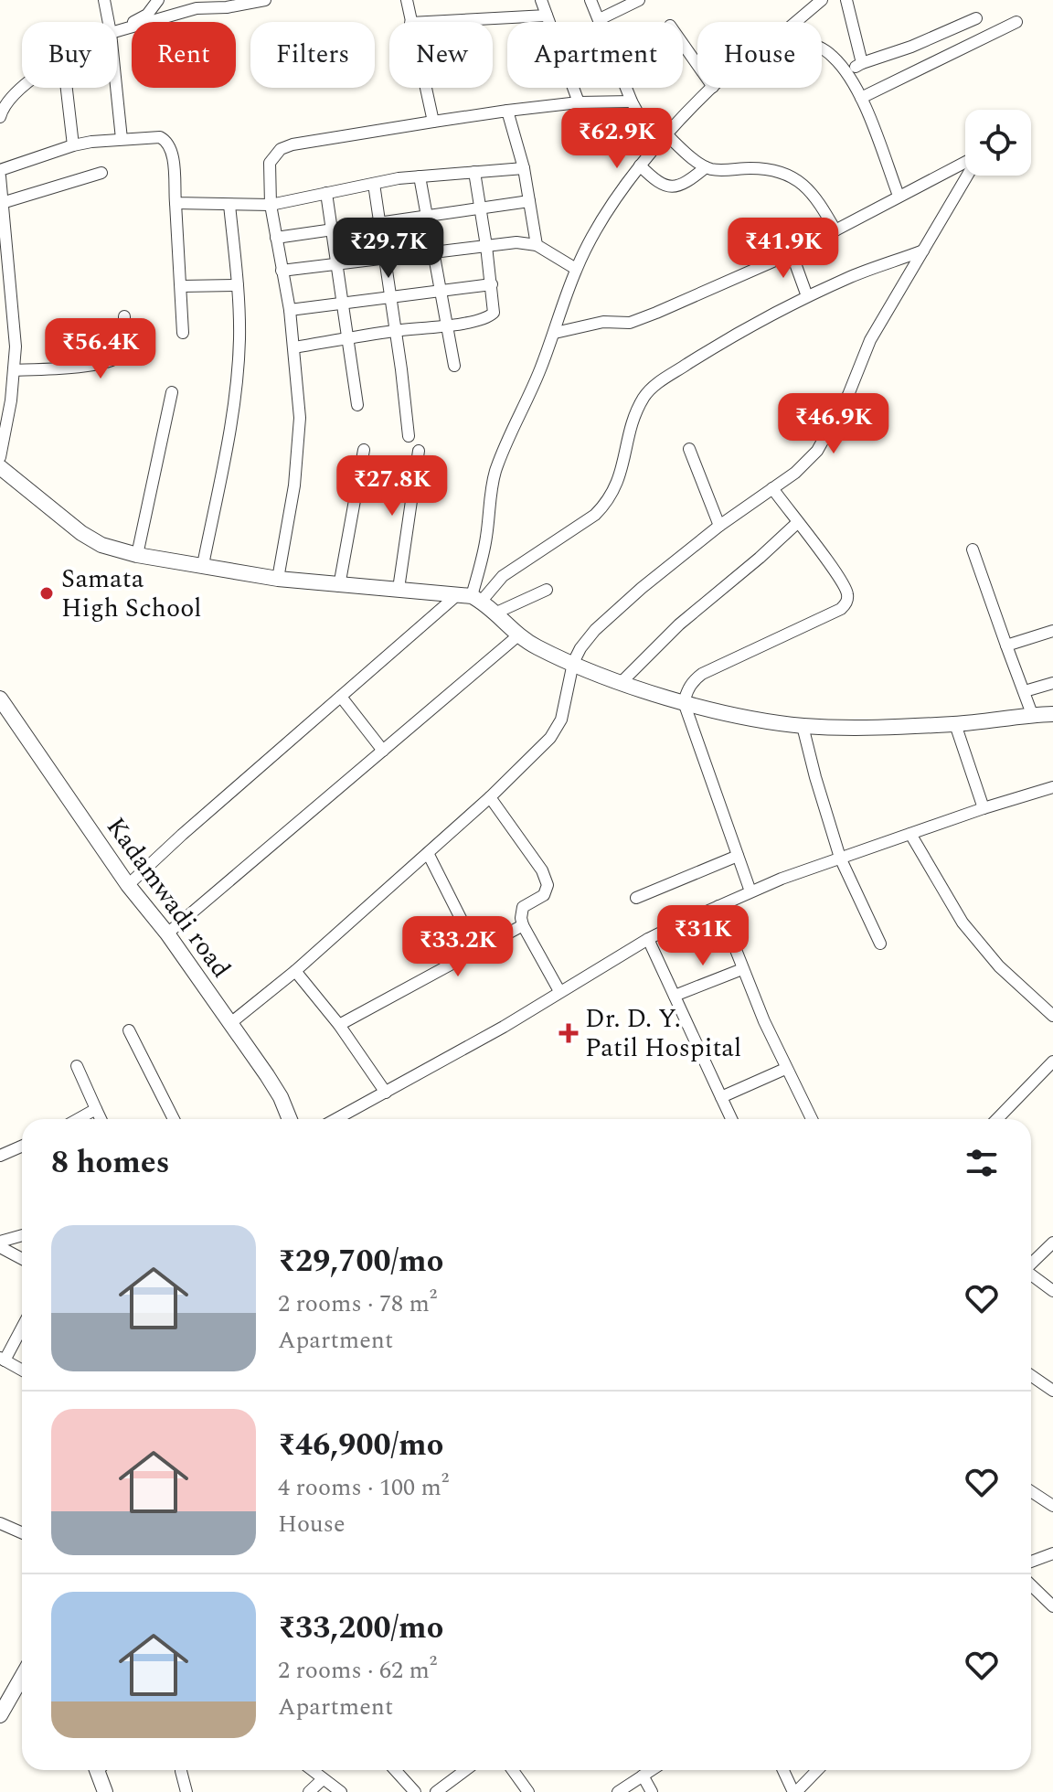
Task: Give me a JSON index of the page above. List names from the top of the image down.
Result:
{
  "streets": {
    "street": ["Kadamwadi road"]
  },
  "places": {
    "other": ["Samata High School"],
    "health": ["Dr. D. Y. Patil Hospital"]
  },
  "page": {
    "chip": [
      "Buy",
      "Rent",
      "Filters",
      "New",
      "Apartment",
      "House"
    ],
    "price": [
      "₹62.9K",
      "₹29.7K",
      "₹41.9K",
      "₹56.4K",
      "₹46.9K",
      "₹27.8K",
      "₹31K",
      "₹33.2K"
    ],
    "heading": "8 homes",
    "list": [
      {
        "name": "₹29,700/mo",
        "note": "2 rooms · 78 m² · Apartment"
      },
      {
        "name": "₹46,900/mo",
        "note": "4 rooms · 100 m² · House"
      },
      {
        "name": "₹33,200/mo",
        "note": "2 rooms · 62 m² · Apartment"
      }
    ]
  }
}
